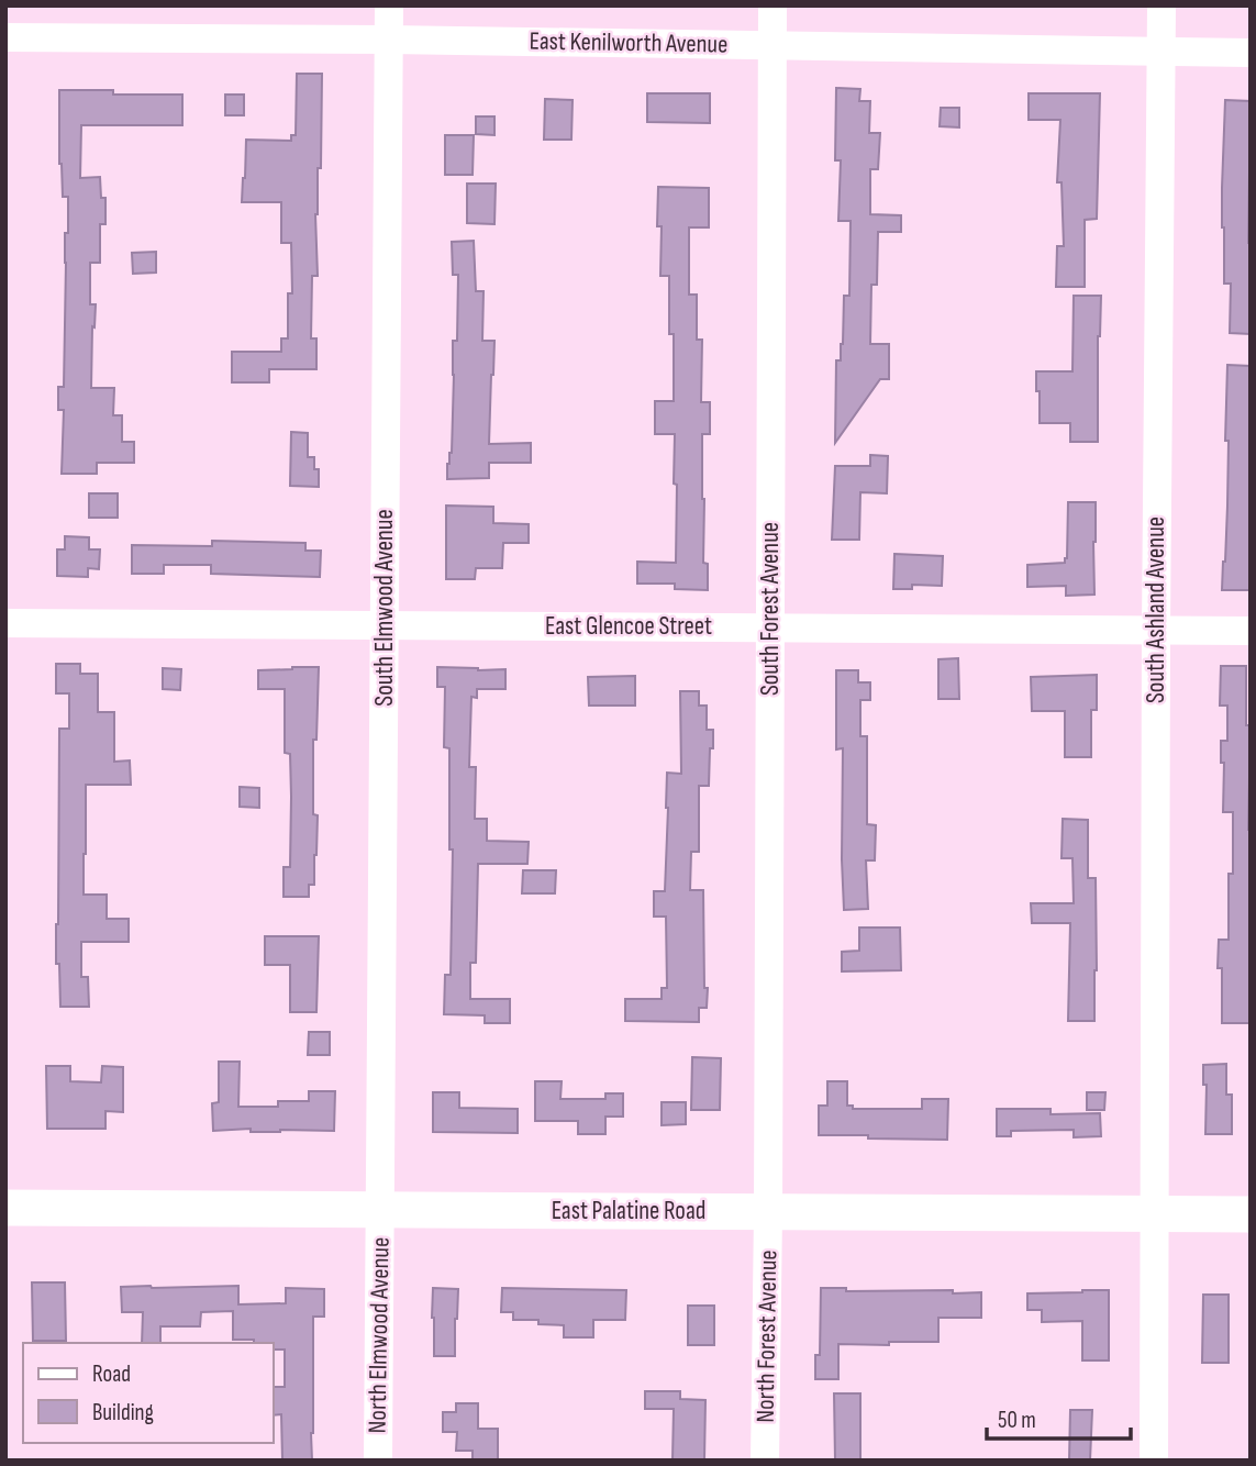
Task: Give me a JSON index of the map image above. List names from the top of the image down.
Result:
{
  "streets": {
    "main road": ["East Palatine Road"],
    "street": [
      "East Kenilworth Avenue",
      "South Elmwood Avenue",
      "South Forest Avenue",
      "South Ashland Avenue",
      "East Glencoe Street",
      "North Elmwood Avenue",
      "North Forest Avenue"
    ]
  },
  "crossings": [
    ["East Kenilworth Avenue", "South Elmwood Avenue"],
    ["East Kenilworth Avenue", "South Forest Avenue"],
    ["East Kenilworth Avenue", "South Ashland Avenue"],
    ["South Elmwood Avenue", "East Glencoe Street"],
    ["South Elmwood Avenue", "East Palatine Road"],
    ["South Elmwood Avenue", "North Elmwood Avenue"],
    ["South Forest Avenue", "East Glencoe Street"],
    ["South Forest Avenue", "East Palatine Road"],
    ["South Forest Avenue", "North Forest Avenue"],
    ["South Ashland Avenue", "East Glencoe Street"],
    ["South Ashland Avenue", "East Palatine Road"],
    ["East Palatine Road", "North Elmwood Avenue"],
    ["East Palatine Road", "North Forest Avenue"]
  ],
  "legend": ["Road", "Building"],
  "scale_bar": "50 m"
}
